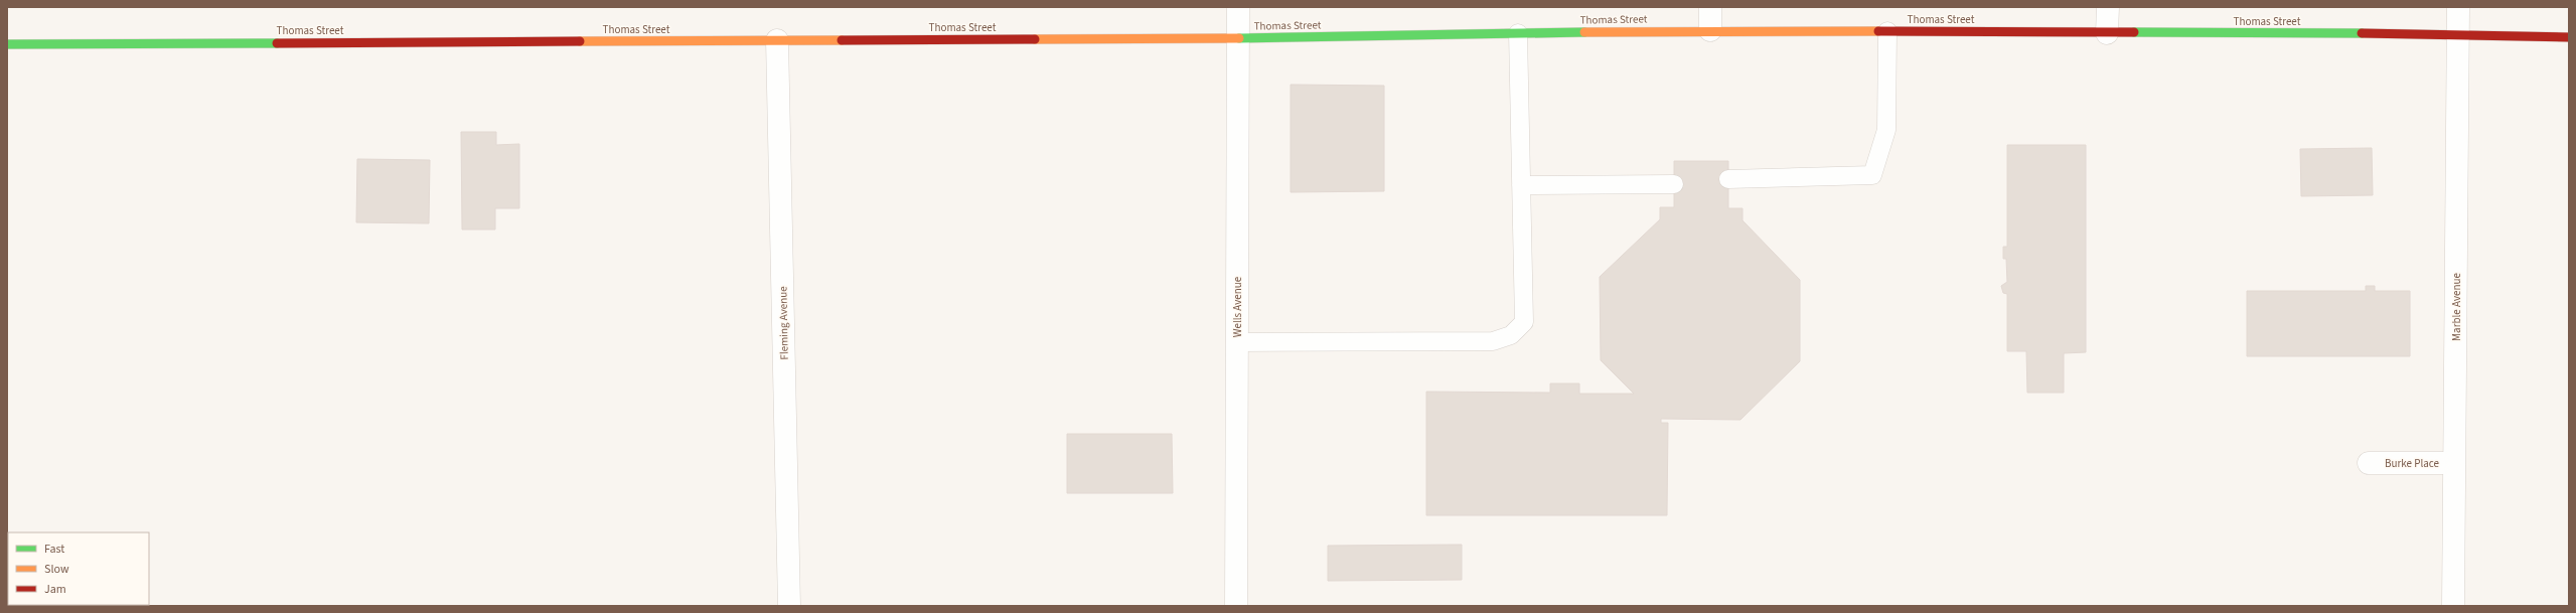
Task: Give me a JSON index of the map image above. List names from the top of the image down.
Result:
{
  "streets": {
    "main road": ["Thomas Street"],
    "street": [
      "Wells Avenue",
      "Marble Avenue",
      "Fleming Avenue",
      "Burke Place"
    ]
  },
  "crossings": [
    ["Thomas Street", "Wells Avenue"],
    ["Thomas Street", "Marble Avenue"],
    ["Thomas Street", "Fleming Avenue"],
    ["Marble Avenue", "Burke Place"]
  ],
  "legend": ["Fast", "Slow", "Jam"]
}
